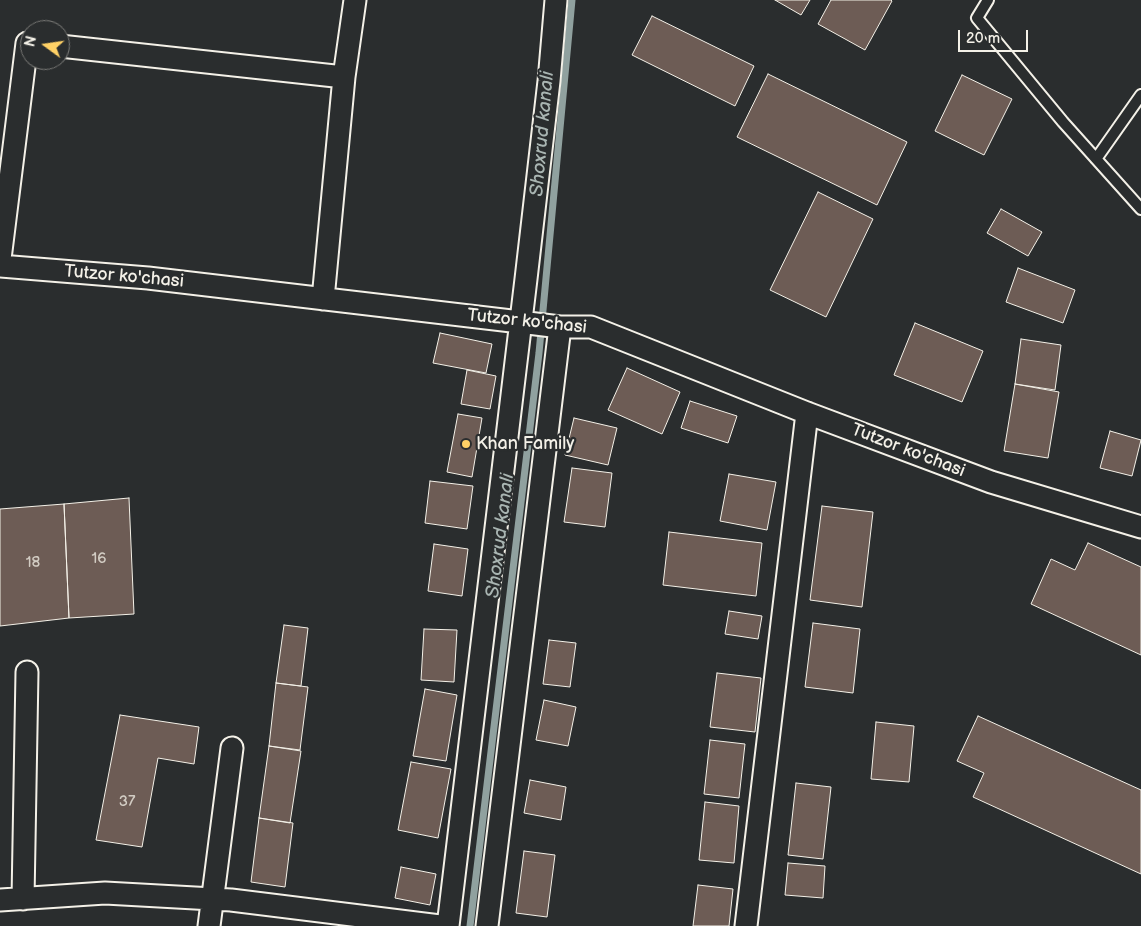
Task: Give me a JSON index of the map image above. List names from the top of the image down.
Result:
{
  "streets": {
    "street": ["Tutzor ko'chasi"]
  },
  "water": ["Shoxrud kanali"],
  "places": ["Khan Family"],
  "house_numbers": ["16", "18", "37"],
  "scale_bar": "20 m",
  "north": "left"
}
